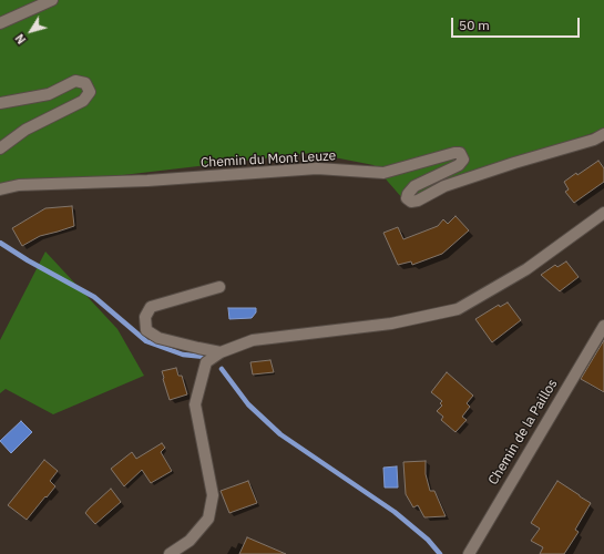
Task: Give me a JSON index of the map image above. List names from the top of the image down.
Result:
{
  "streets": {
    "street": ["Chemin du Mont Leuze", "Chemin de la Paillos"]
  },
  "scale_bar": "50 m",
  "north": "bottom left"
}
